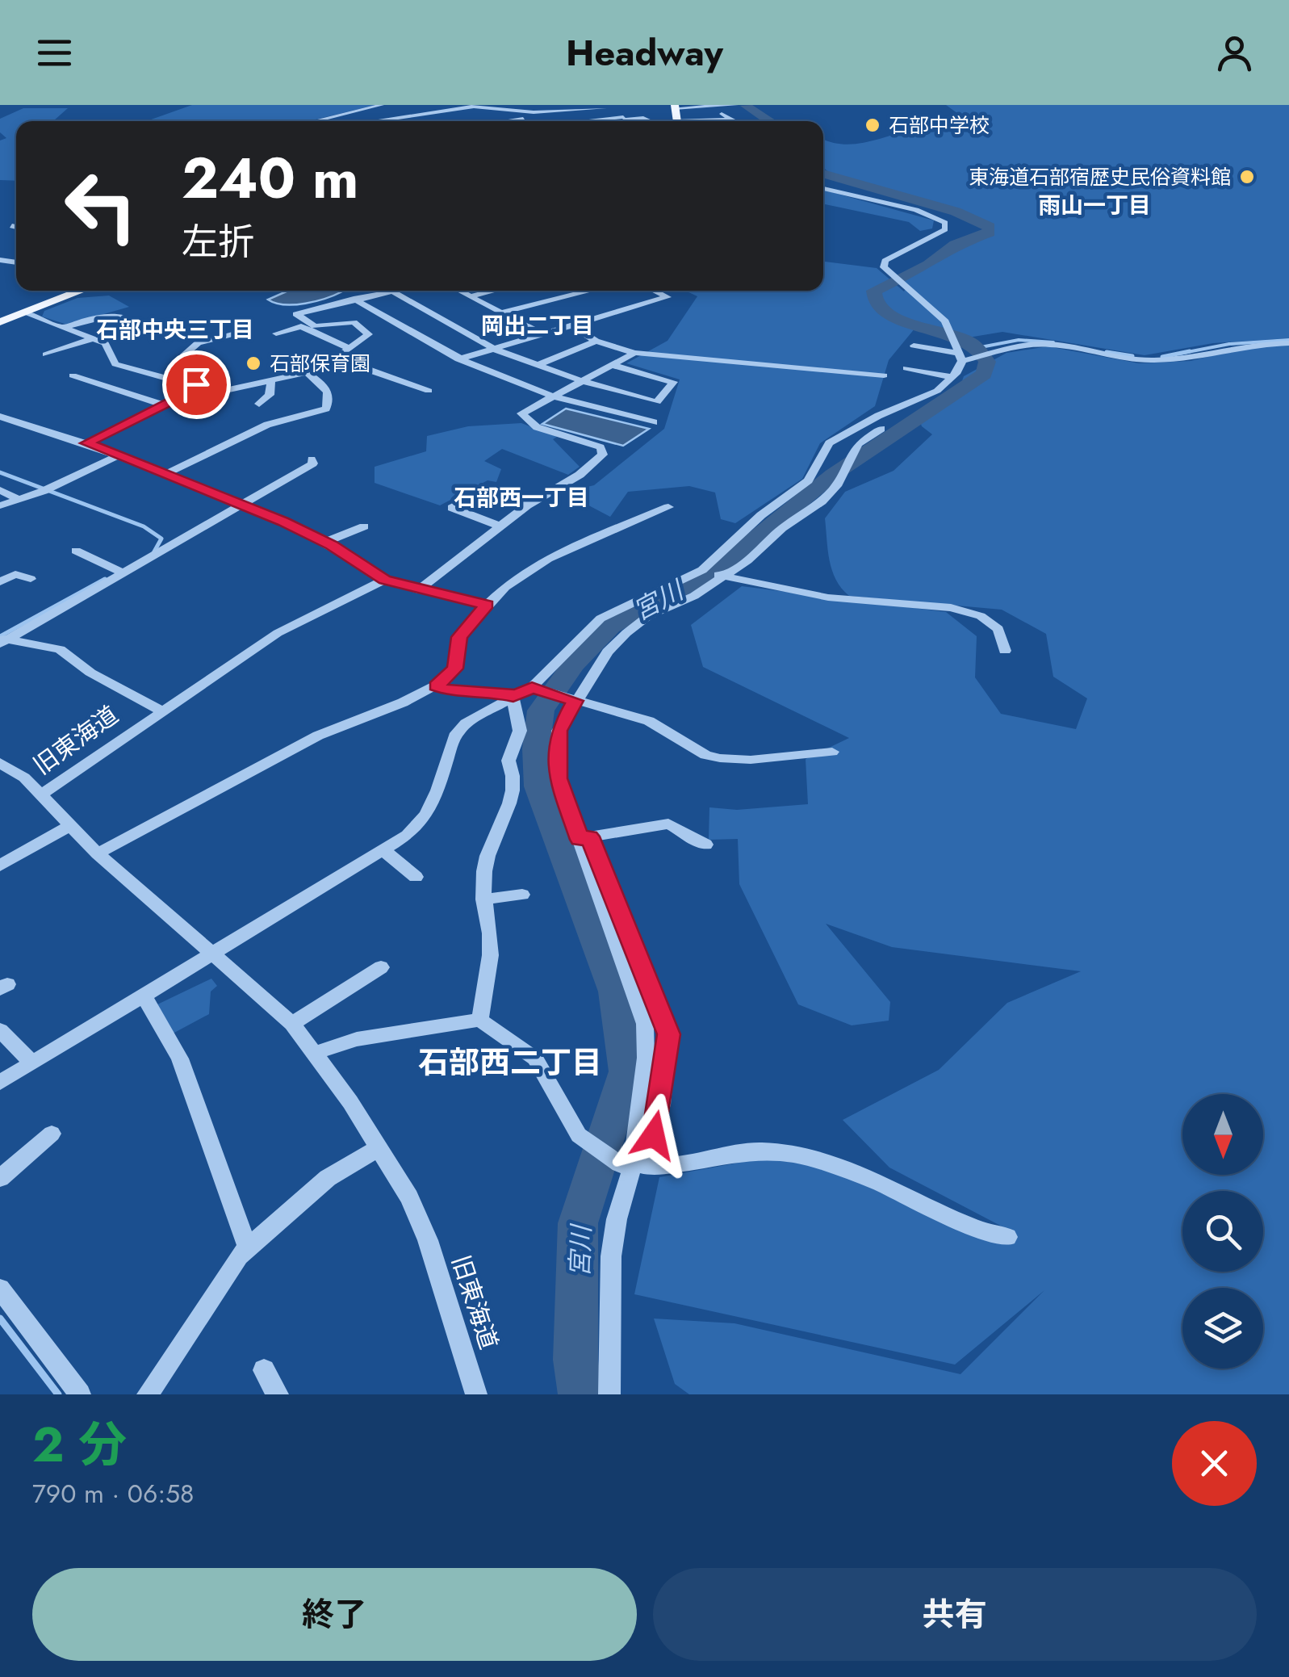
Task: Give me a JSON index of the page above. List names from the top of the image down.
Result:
{
  "streets": {
    "street": ["旧東海道"]
  },
  "districts": [
    "雨山一丁目",
    "岡出二丁目",
    "石部中央三丁目",
    "石部西一丁目",
    "石部西二丁目"
  ],
  "water": ["宮川"],
  "places": ["石部中学校", "東海道石部宿歴史民俗資料館", "石部保育園"],
  "north": "bottom",
  "page": {
    "header": "Headway",
    "turn": ["240 m", "左折"],
    "heading": ["2 分", "790 m · 06:58"],
    "buttons": ["終了", "共有"]
  }
}
